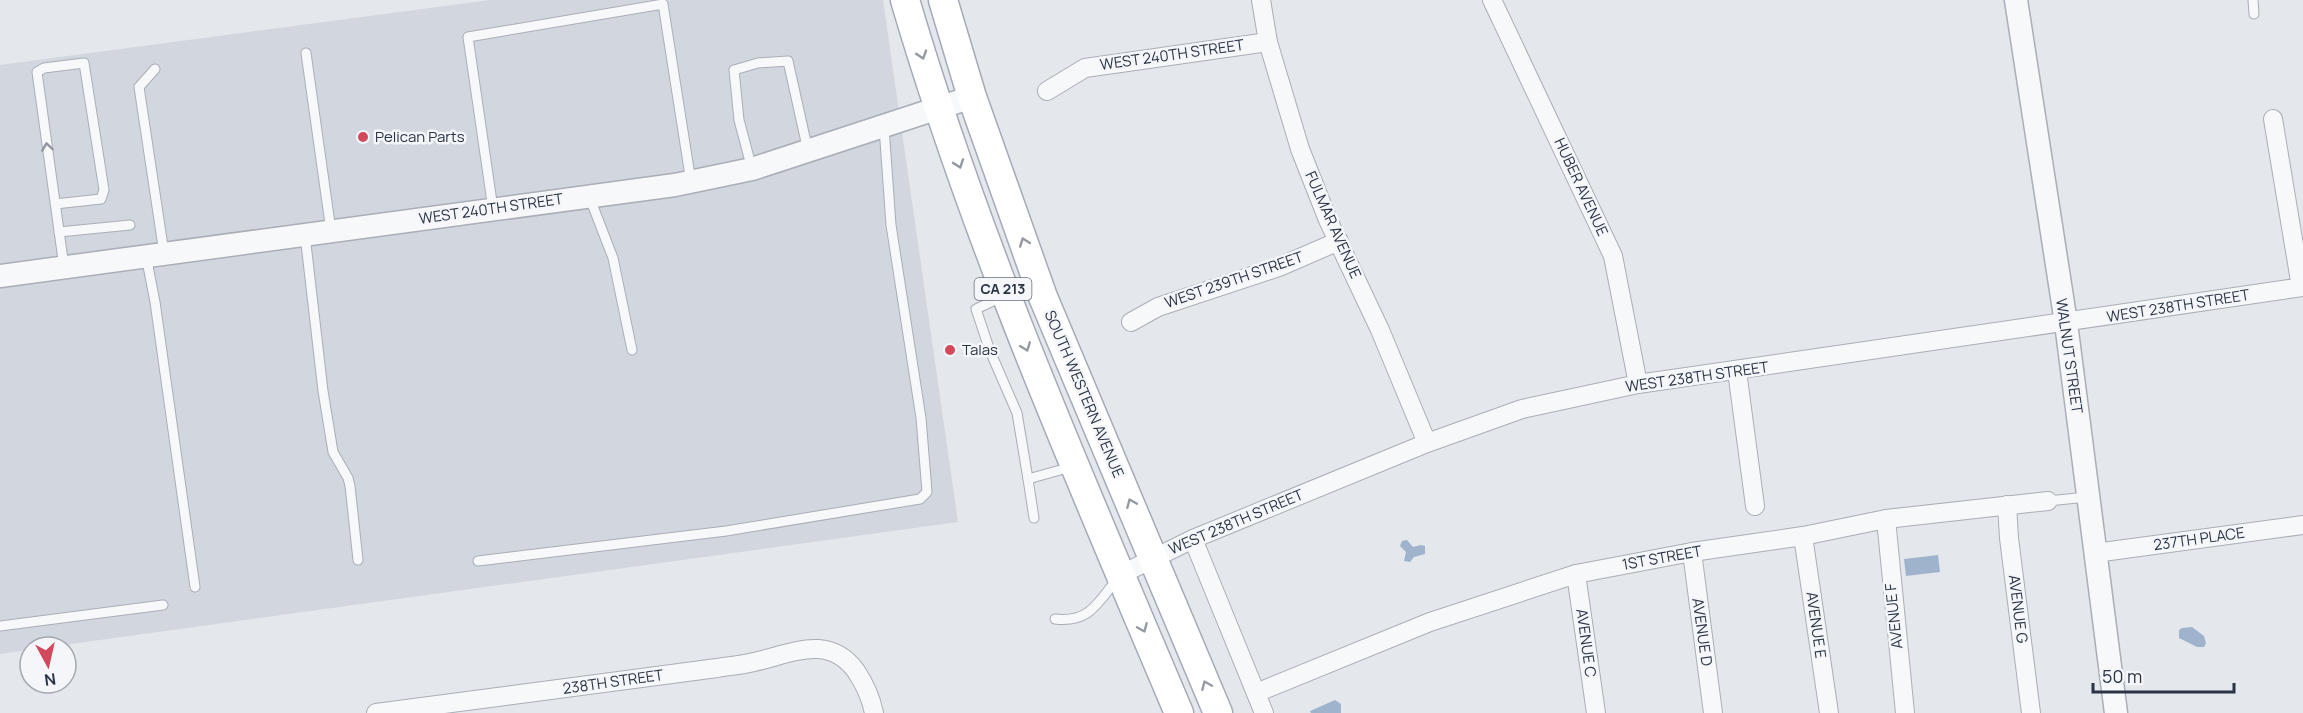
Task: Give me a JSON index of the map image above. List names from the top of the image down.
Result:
{
  "streets": {
    "main road": ["CA 213", "SOUTH WESTERN AVENUE"],
    "street": [
      "WEST 240TH STREET",
      "HUBER AVENUE",
      "FULMAR AVENUE",
      "WEST 239TH STREET",
      "WEST 238TH STREET",
      "WALNUT STREET",
      "237TH PLACE",
      "1ST STREET",
      "AVENUE G",
      "AVENUE F",
      "AVENUE E",
      "AVENUE D",
      "AVENUE C",
      "238TH STREET"
    ]
  },
  "crossings": [
    ["WEST 240TH STREET", "FULMAR AVENUE"],
    ["WEST 240TH STREET", "CA 213"],
    ["WEST 240TH STREET", "SOUTH WESTERN AVENUE"],
    ["HUBER AVENUE", "WEST 238TH STREET"],
    ["FULMAR AVENUE", "WEST 239TH STREET"],
    ["FULMAR AVENUE", "WEST 238TH STREET"],
    ["CA 213", "WEST 238TH STREET"],
    ["WEST 238TH STREET", "WALNUT STREET"],
    ["WEST 238TH STREET", "SOUTH WESTERN AVENUE"],
    ["WALNUT STREET", "237TH PLACE"],
    ["WALNUT STREET", "1ST STREET"],
    ["1ST STREET", "AVENUE G"],
    ["1ST STREET", "AVENUE F"],
    ["1ST STREET", "AVENUE E"],
    ["1ST STREET", "AVENUE D"],
    ["1ST STREET", "AVENUE C"]
  ],
  "places": ["Pelican Parts", "Talas"],
  "scale_bar": "50 m",
  "north": "bottom"
}
